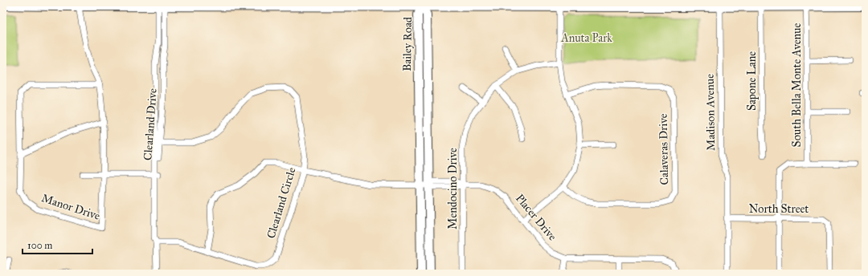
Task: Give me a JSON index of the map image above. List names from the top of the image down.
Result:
{
  "streets": {
    "main road": ["Bailey Road"],
    "street": [
      "Sapone Lane",
      "South Bella Monte Avenue",
      "Madison Avenue",
      "Clearland Drive",
      "Calaveras Drive",
      "Mendocino Drive",
      "Clearland Circle",
      "Manor Drive",
      "North Street",
      "Placer Drive"
    ]
  },
  "crossings": [
    ["Bailey Road", "Placer Drive"],
    ["Madison Avenue", "North Street"],
    ["Clearland Drive", "Clearland Circle"],
    ["Mendocino Drive", "Placer Drive"],
    ["Clearland Circle", "Placer Drive"]
  ],
  "parks": ["Anuta Park"],
  "scale_bar": "100 m"
}
